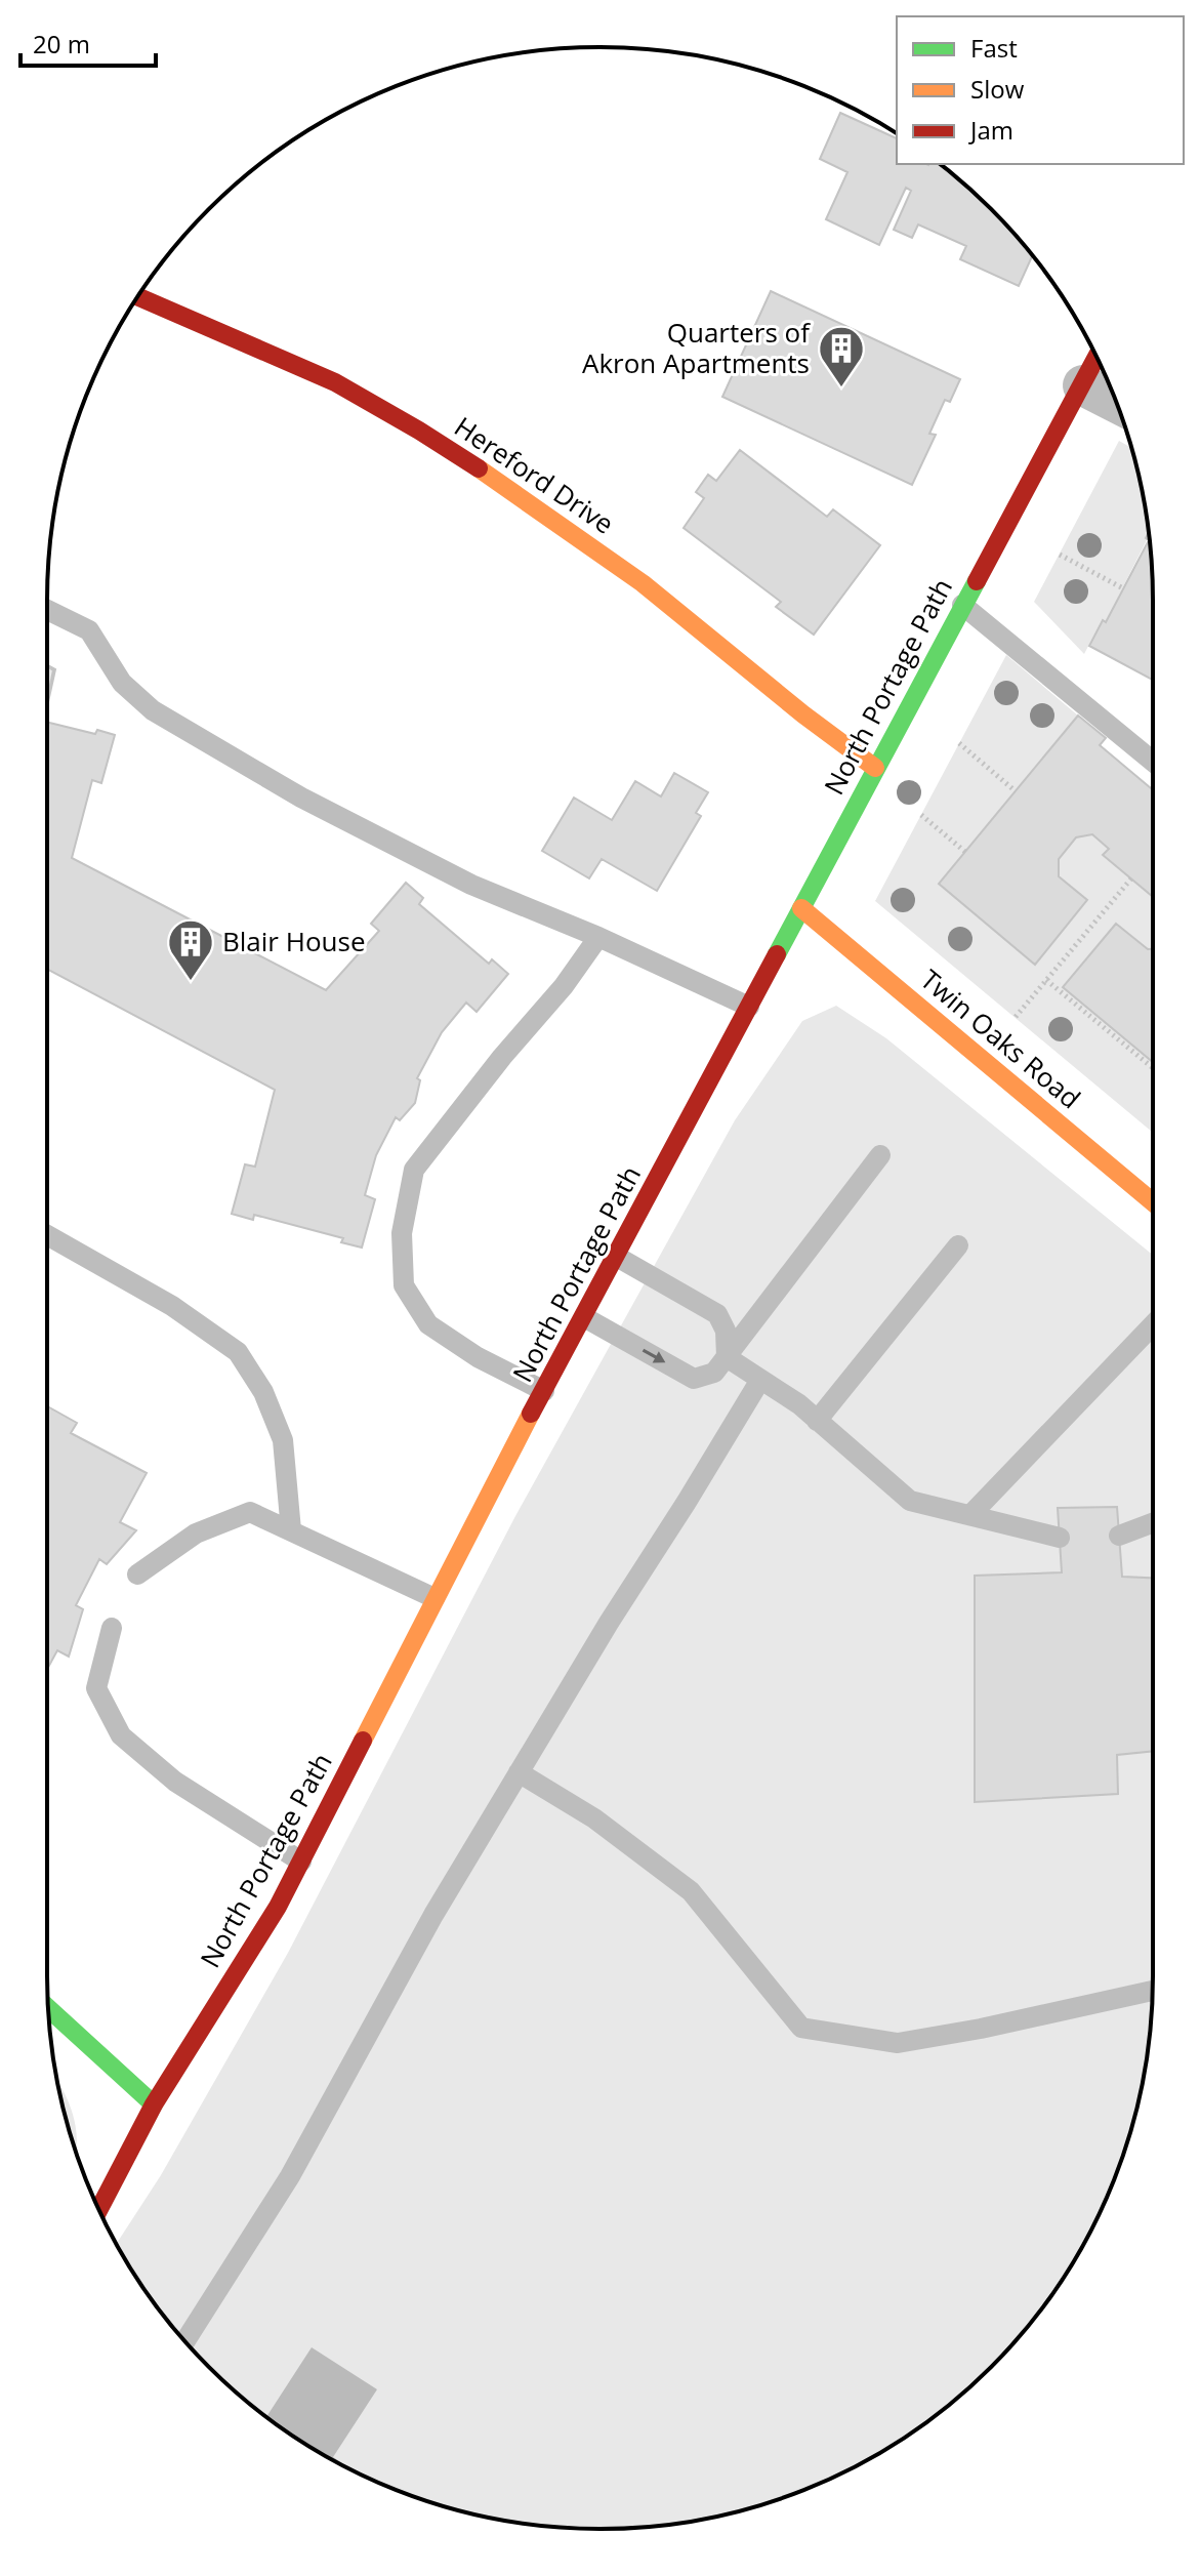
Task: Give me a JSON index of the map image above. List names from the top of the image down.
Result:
{
  "streets": {
    "main road": ["Hereford Drive", "North Portage Path", "Twin Oaks Road"]
  },
  "crossings": [
    ["Hereford Drive", "North Portage Path"],
    ["North Portage Path", "Twin Oaks Road"]
  ],
  "places": {
    "building": ["Quarters of Akron Apartments", "Blair House"]
  },
  "legend": ["Fast", "Slow", "Jam"],
  "scale_bar": "20 m"
}
